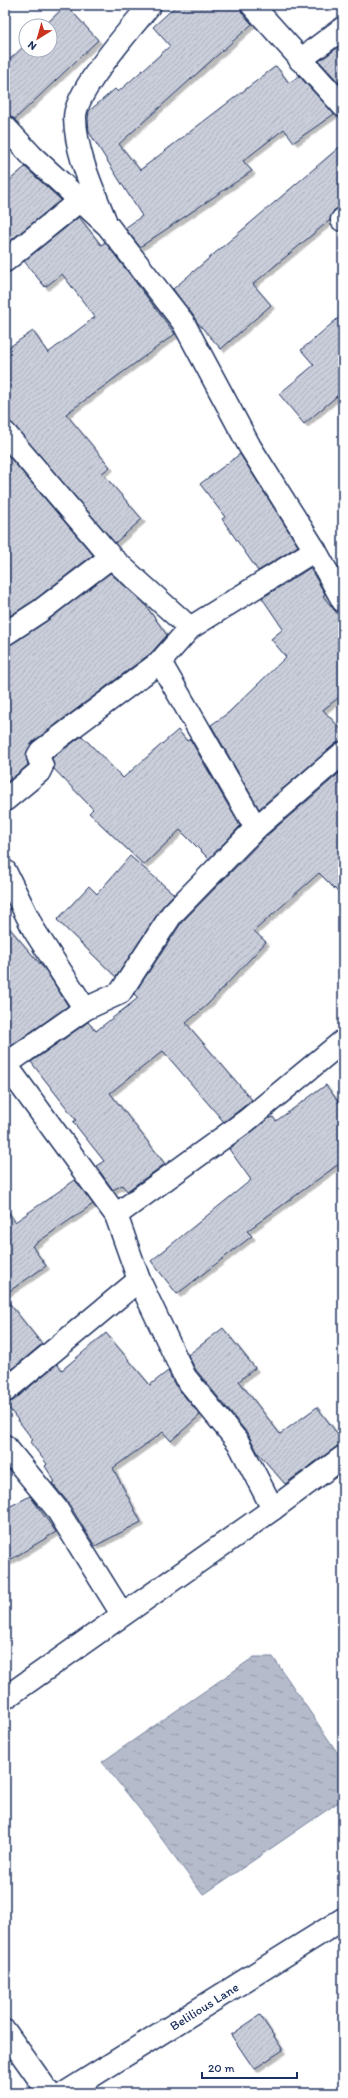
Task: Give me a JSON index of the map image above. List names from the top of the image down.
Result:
{
  "streets": {
    "street": ["Belilious Lane"]
  },
  "scale_bar": "20 m",
  "north": "bottom left"
}
